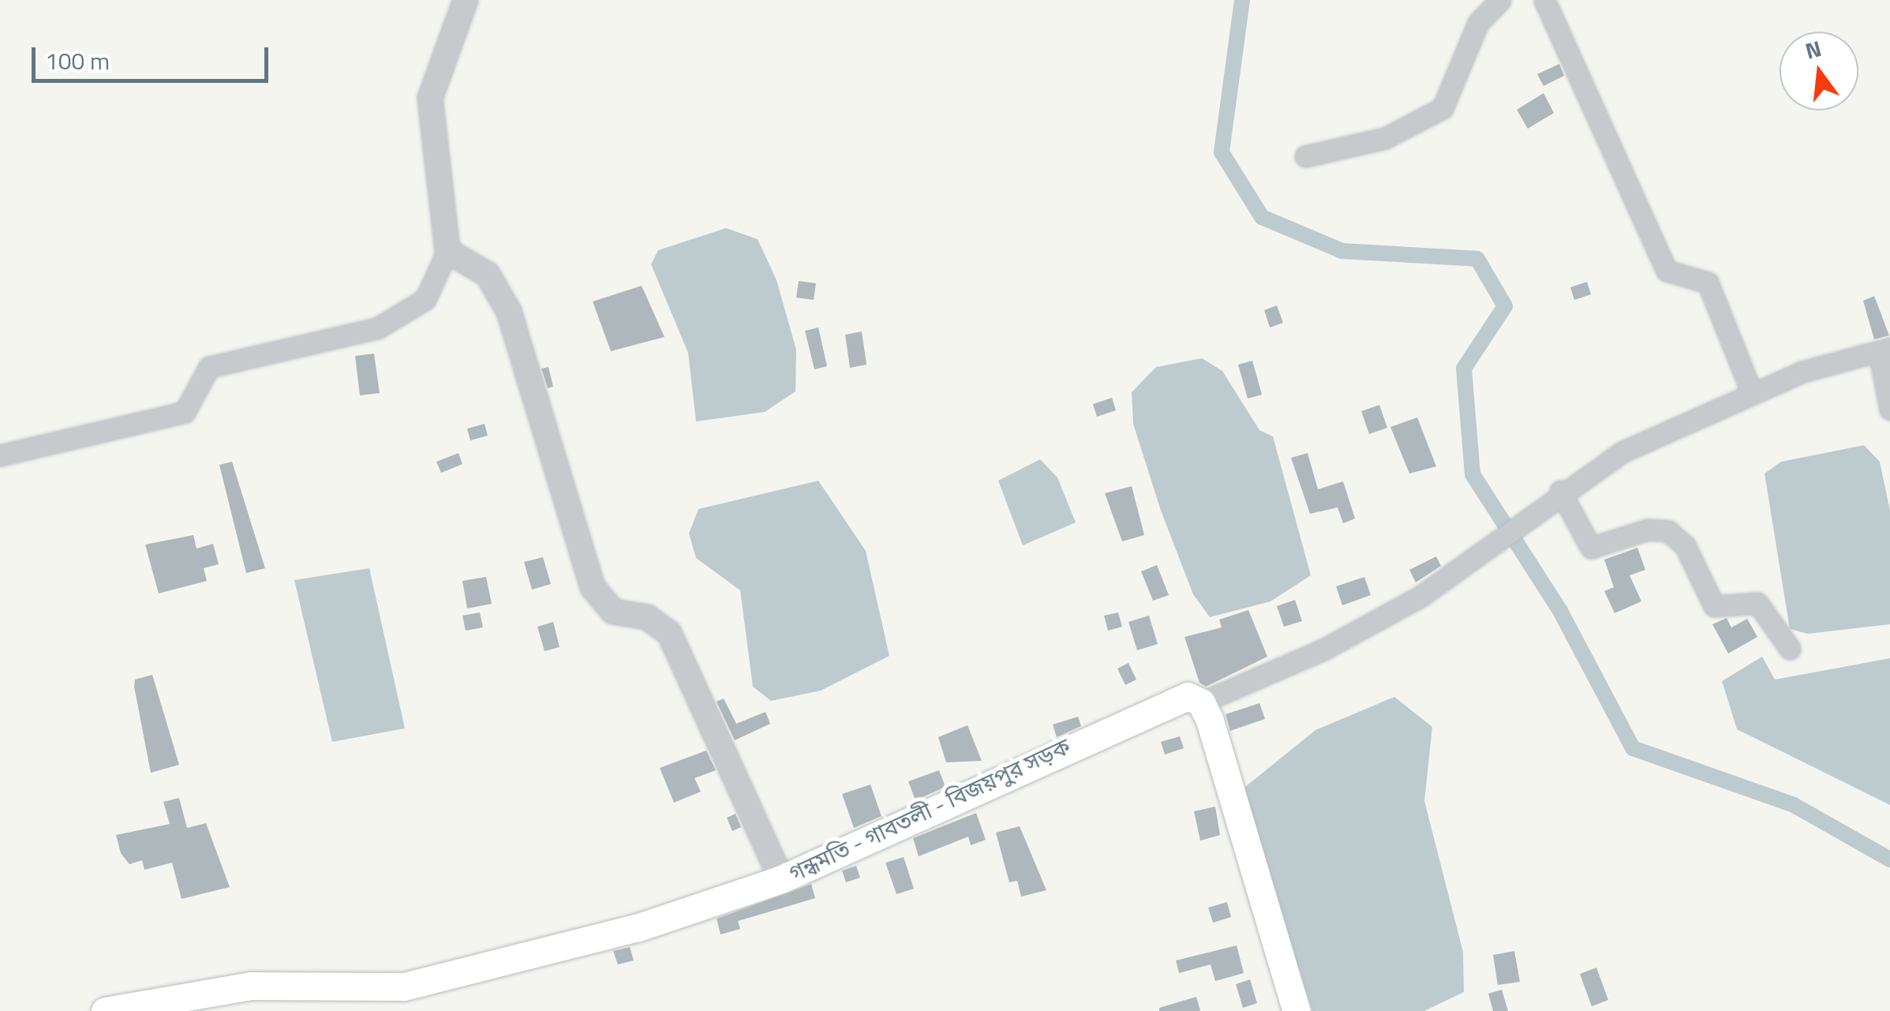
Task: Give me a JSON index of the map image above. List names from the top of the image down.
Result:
{
  "streets": {
    "main road": ["গন্ধমতি - গাবতলী - বিজয়পুর সড়ক"]
  },
  "scale_bar": "100 m",
  "north": "top"
}
